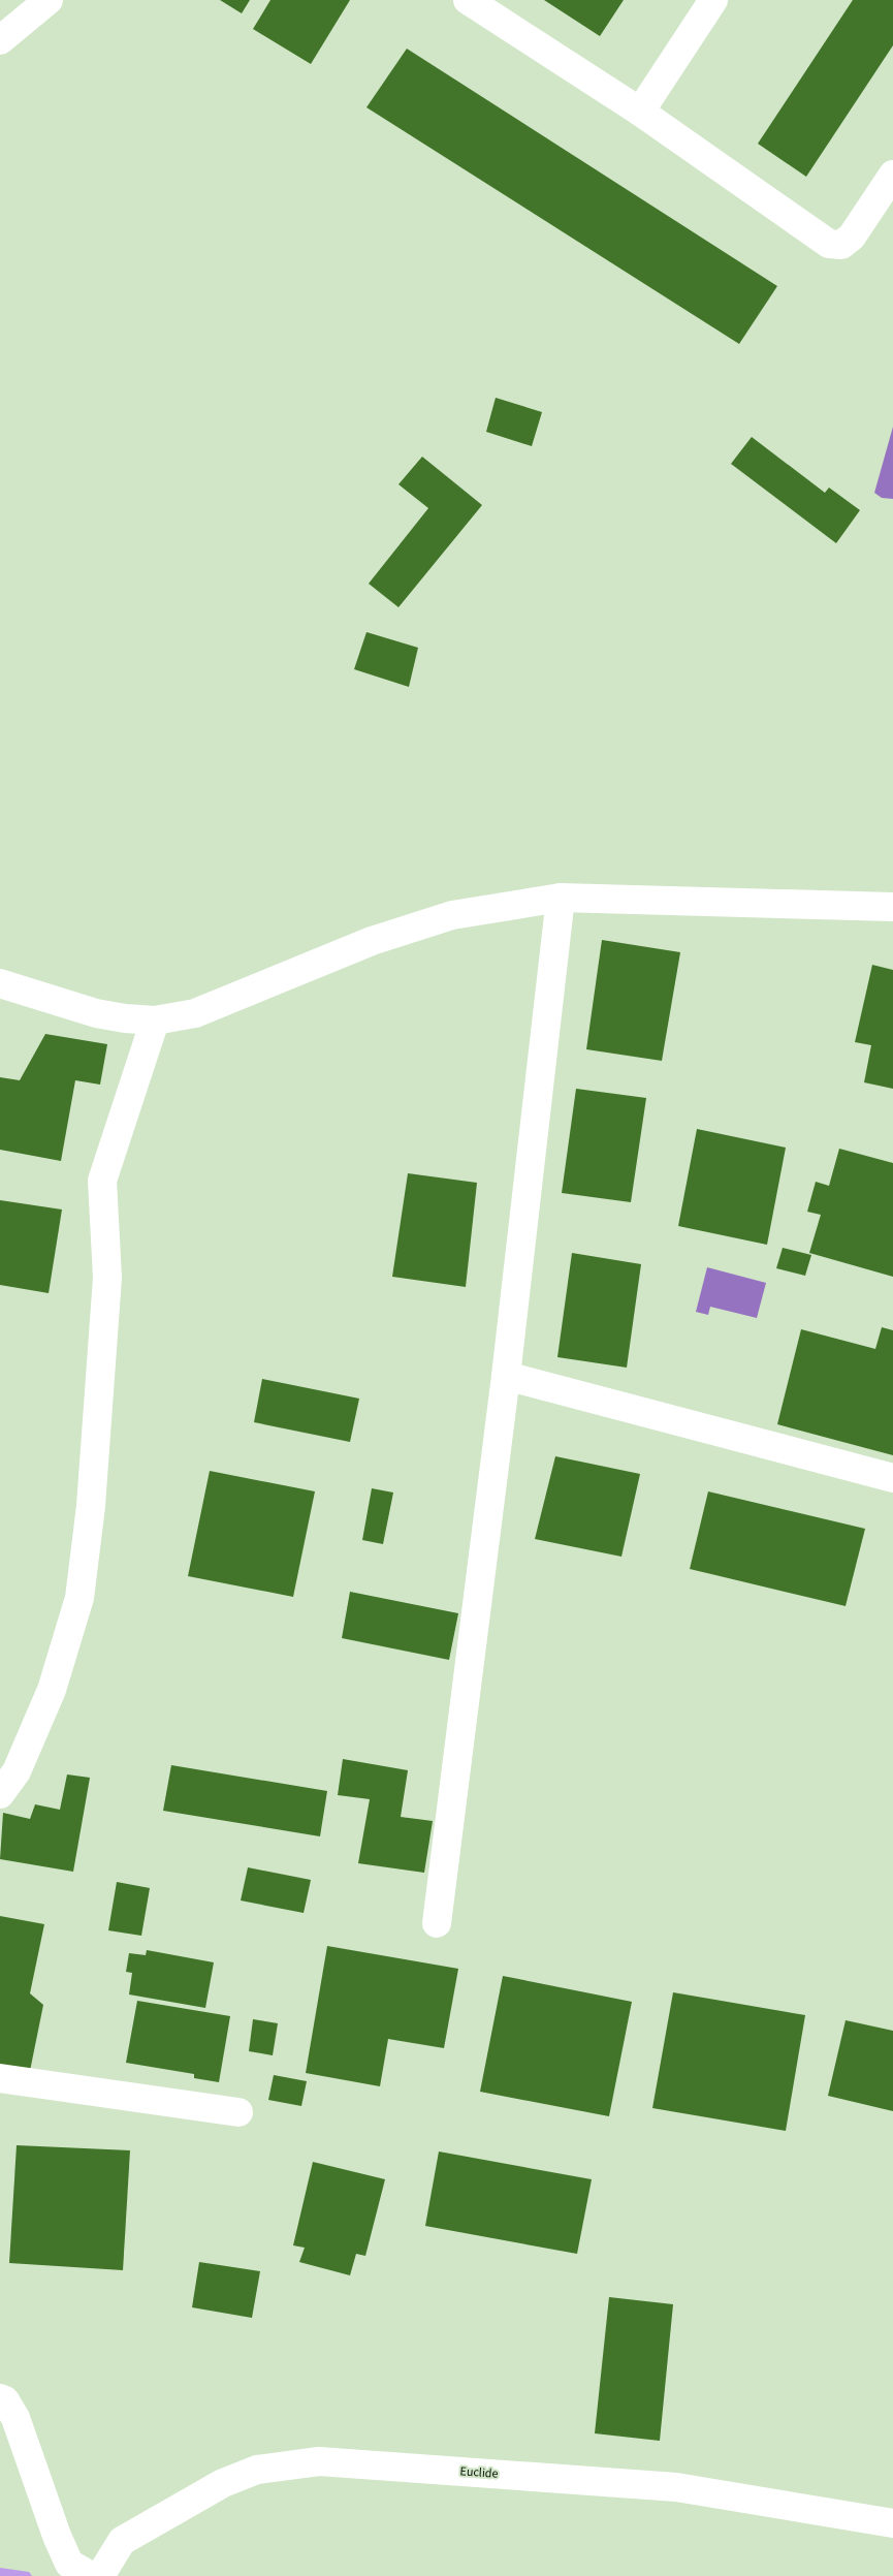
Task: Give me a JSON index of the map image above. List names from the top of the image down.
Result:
{
  "streets": {
    "street": ["Euclide"]
  }
}
